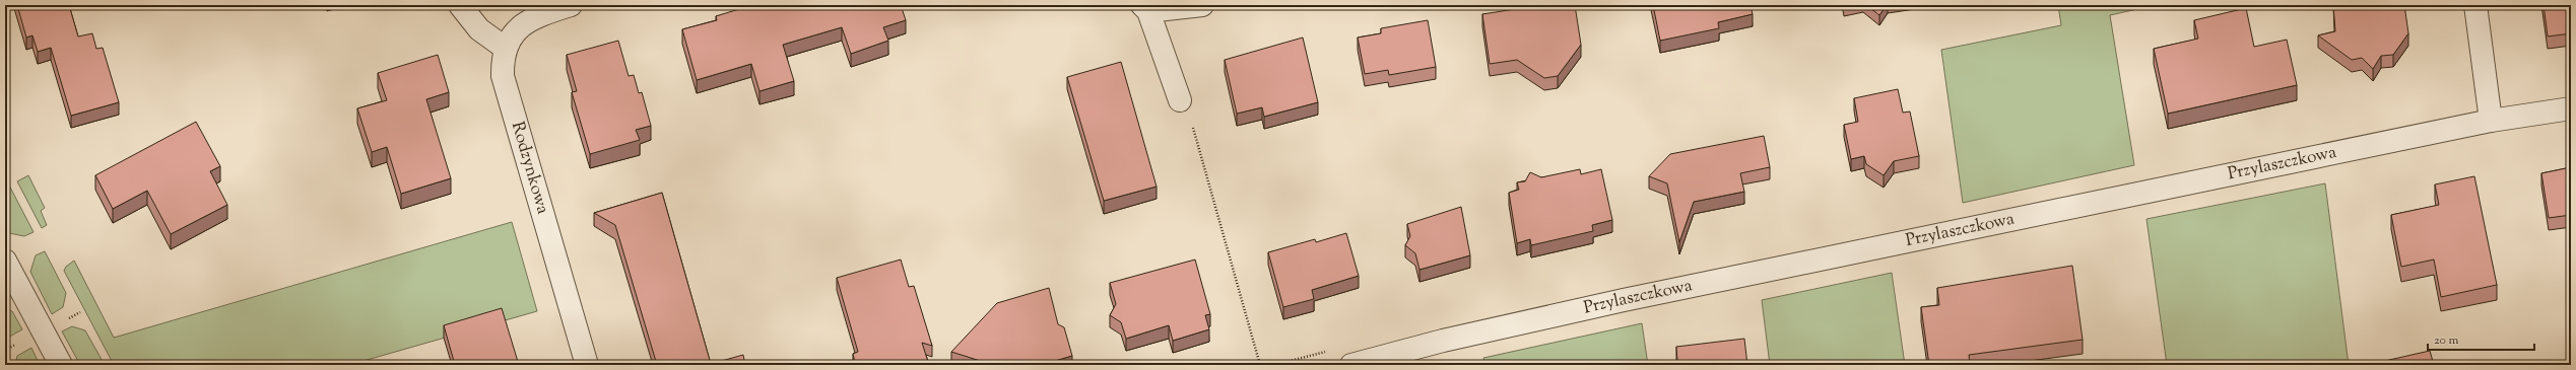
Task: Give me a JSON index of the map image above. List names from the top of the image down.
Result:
{
  "streets": {
    "street": ["Przylaszczkowa", "Rodzynkowa"]
  },
  "scale_bar": "20 m"
}
